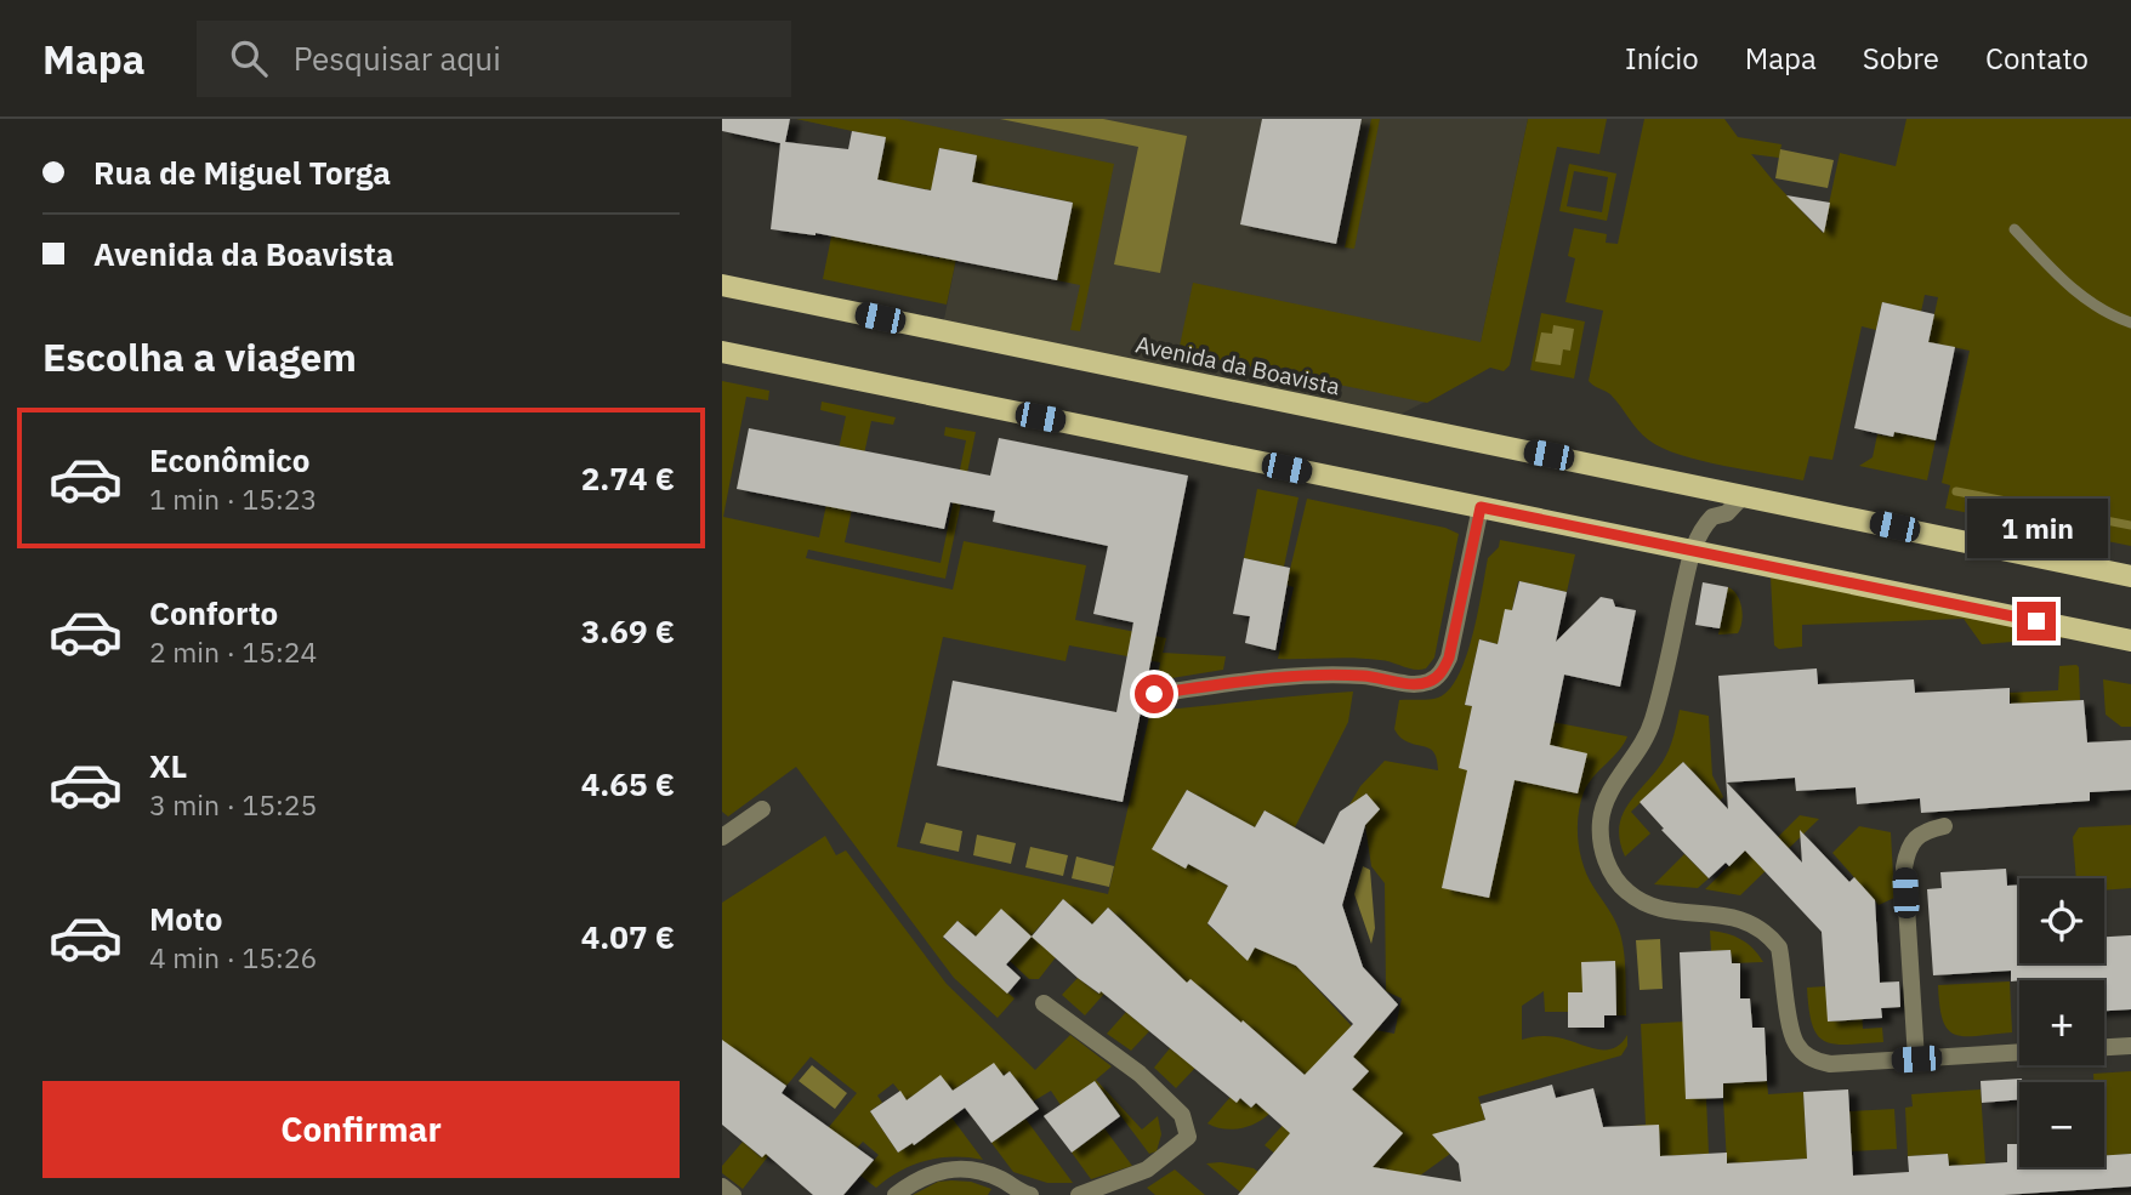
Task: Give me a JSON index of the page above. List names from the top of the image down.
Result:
{
  "streets": {
    "main road": ["Avenida da Boavista"]
  },
  "page": {
    "header": "Mapa",
    "search": "Pesquisar aqui",
    "nav": [
      "Início",
      "Mapa",
      "Sobre",
      "Contato"
    ],
    "banner": ["Rua de Miguel Torga", "Avenida da Boavista"],
    "heading": "Escolha a viagem",
    "list": [
      {
        "name": "Econômico",
        "note": "1 min · 15:23",
        "value": "2.74 €"
      },
      {
        "name": "Conforto",
        "note": "2 min · 15:24",
        "value": "3.69 €"
      },
      {
        "name": "XL",
        "note": "3 min · 15:25",
        "value": "4.65 €"
      },
      {
        "name": "Moto",
        "note": "4 min · 15:26",
        "value": "4.07 €"
      }
    ],
    "bubble": "1 min",
    "map_buttons": ["+", "−"],
    "buttons": "Confirmar"
  }
}
